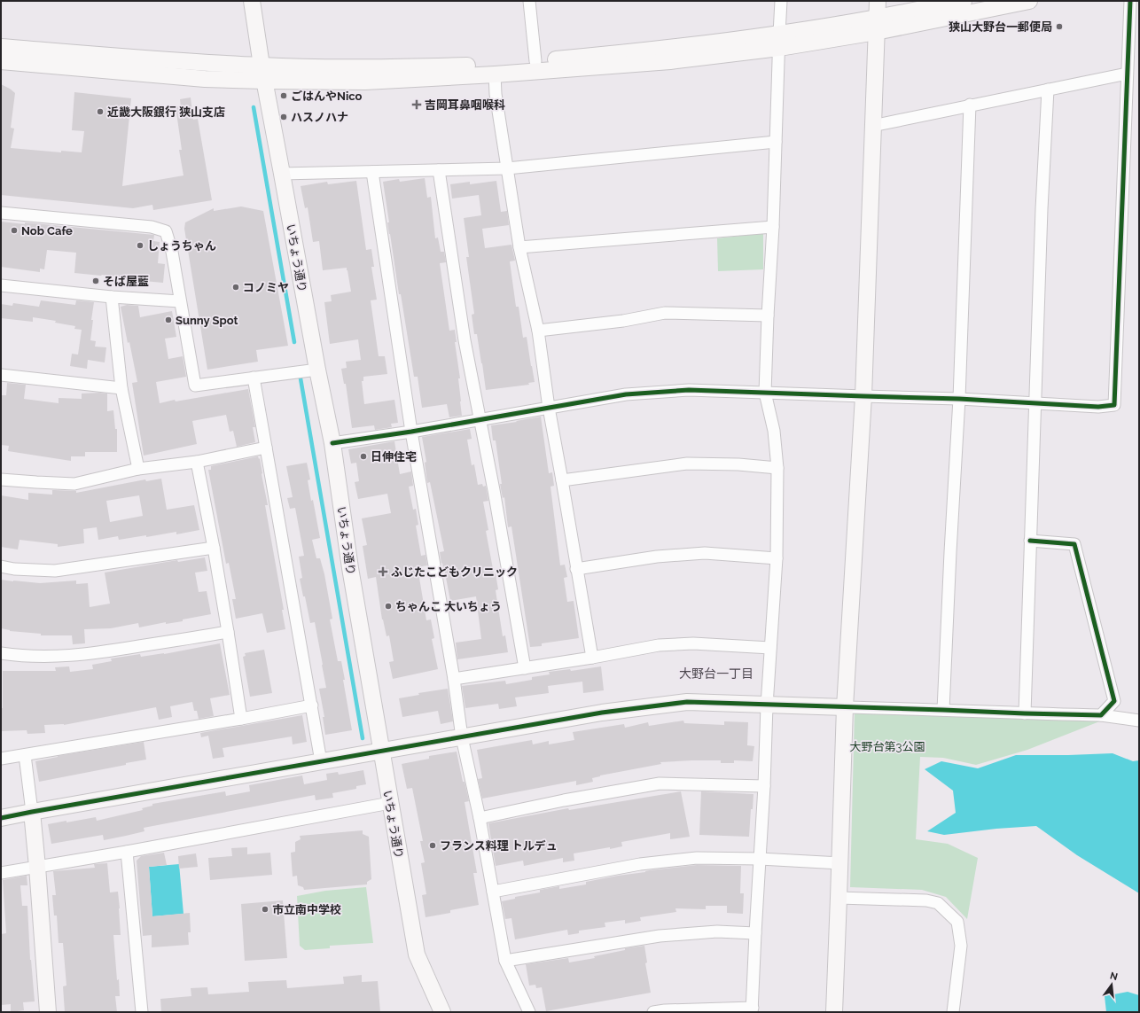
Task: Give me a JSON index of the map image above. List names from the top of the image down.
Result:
{
  "streets": {
    "street": ["いちょう通り"]
  },
  "districts": ["大野台一丁目"],
  "parks": ["大野台第3公園"],
  "places": {
    "other": [
      "狭山大野台一郵便局",
      "ごはんやNico",
      "近畿大阪銀行 狭山支店",
      "ハスノハナ",
      "Nob Cafe",
      "しょうちゃん",
      "そば屋藍",
      "コノミヤ",
      "Sunny Spot",
      "日伸住宅",
      "ちゃんこ 大いちょう",
      "フランス料理 トルデュ",
      "市立南中学校"
    ],
    "health": ["吉岡耳鼻咽喉科", "ふじたこどもクリニック"]
  },
  "north": "top"
}
